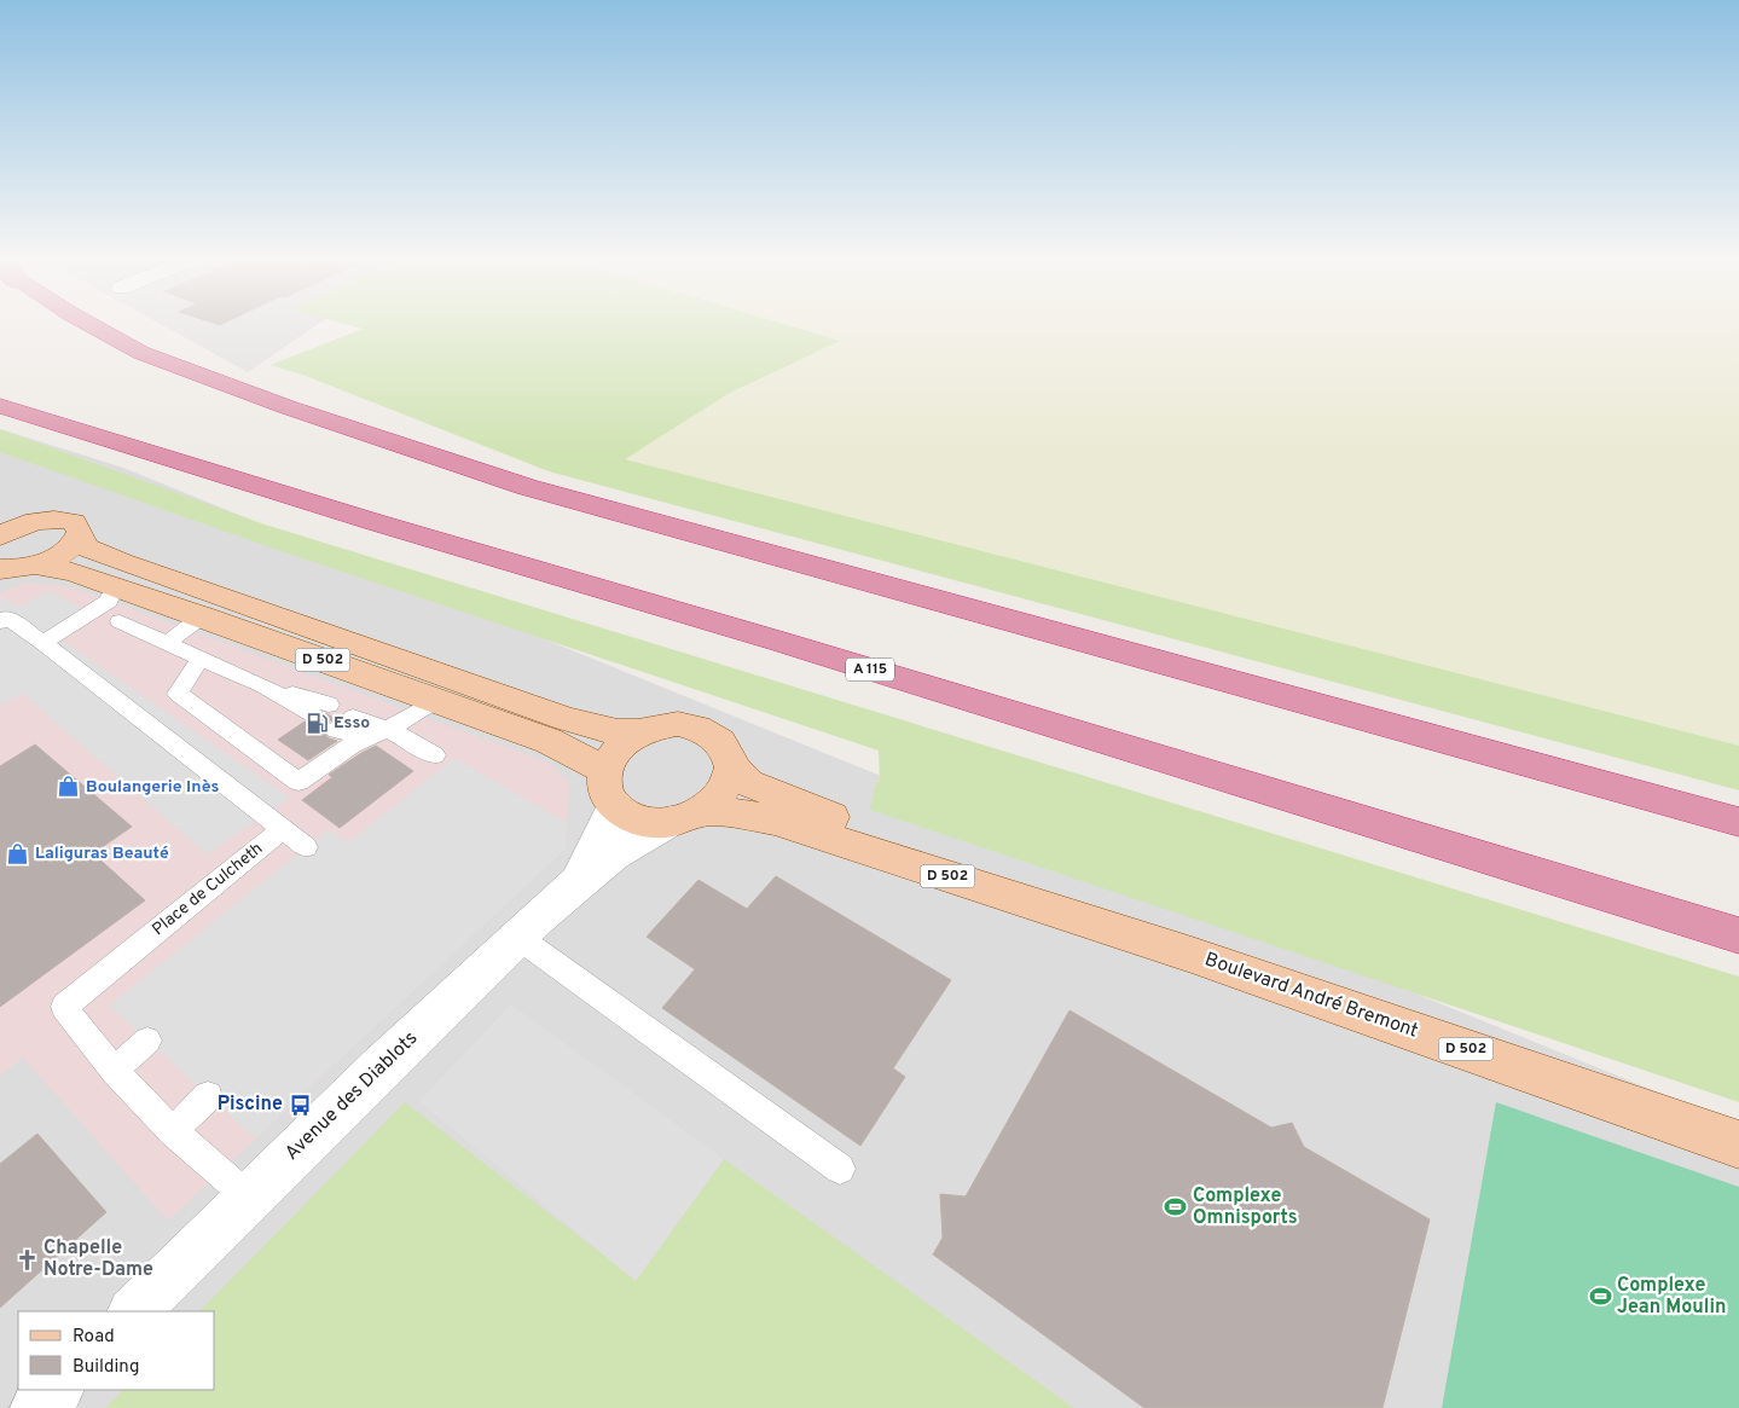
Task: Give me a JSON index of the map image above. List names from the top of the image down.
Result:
{
  "streets": {
    "highway": ["A 115"],
    "main road": ["D 502", "Boulevard André Bremont"],
    "street": ["Avenue des Diablots"],
    "lane": ["Place de Culcheth"]
  },
  "crossings": [
    ["D 502", "Boulevard André Bremont"],
    ["D 502", "Avenue des Diablots"],
    ["Place de Culcheth", "Avenue des Diablots"],
    ["Boulevard André Bremont", "Avenue des Diablots"]
  ],
  "places": {
    "fuel station": ["Esso"],
    "shop": ["Boulangerie Inès", "Laliguras Beauté"],
    "bus stop": ["Piscine"],
    "sports": ["Complexe Omnisports", "Complexe Jean Moulin"],
    "church": ["Chapelle Notre-Dame"]
  },
  "legend": ["Road", "Building"]
}
